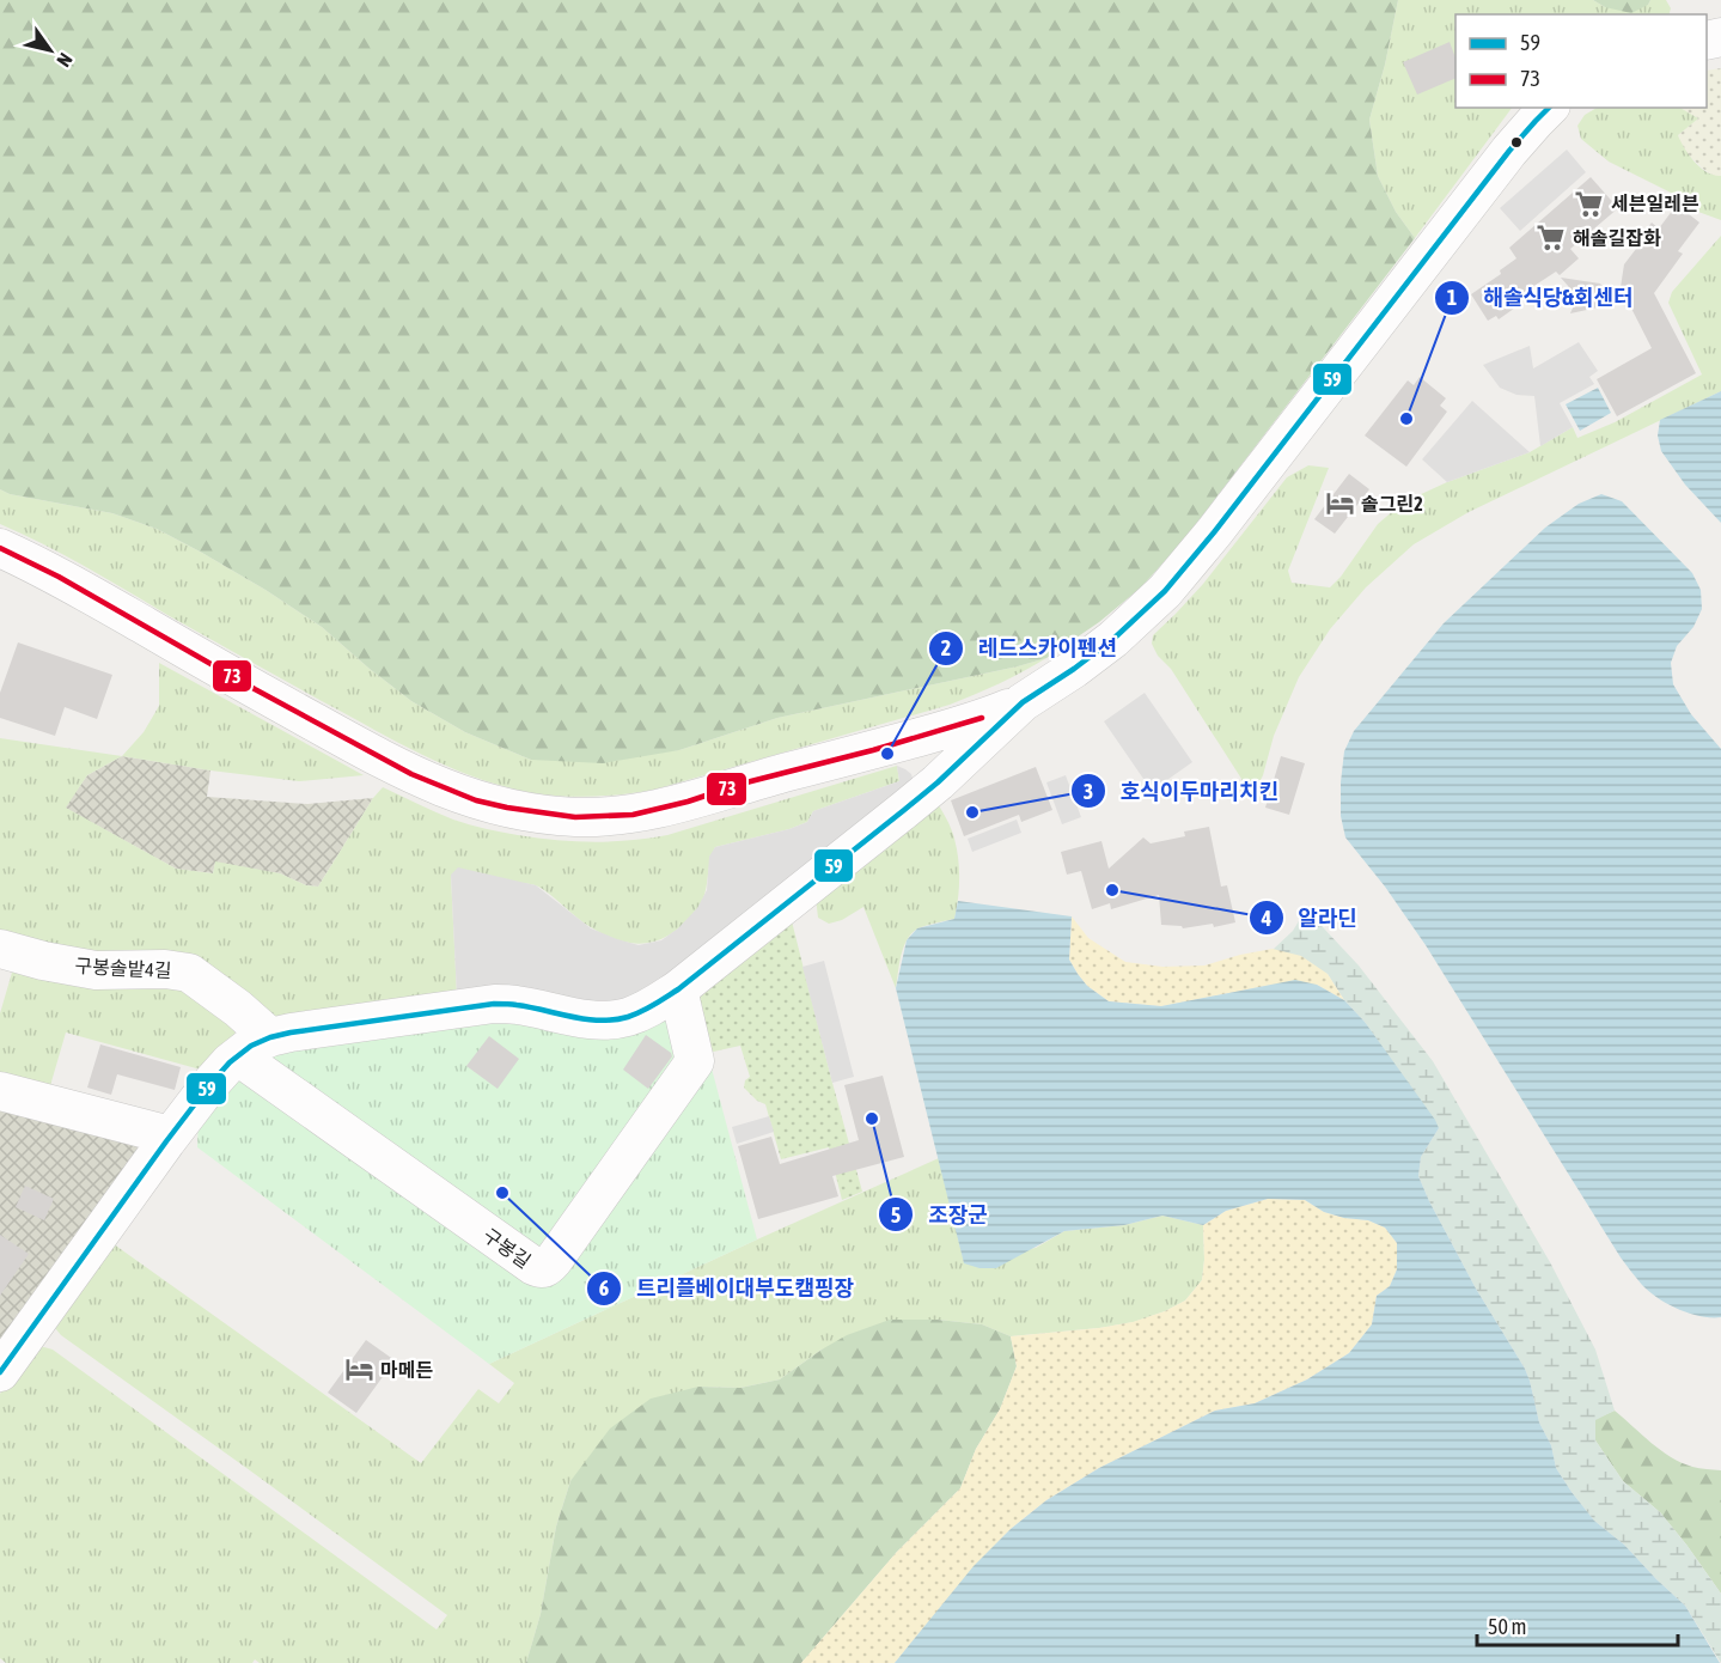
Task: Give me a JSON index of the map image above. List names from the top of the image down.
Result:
{
  "streets": {
    "street": ["구봉솔밭4길", "구봉길"]
  },
  "places": {
    "supermarket": ["세븐일레븐", "해솔길잡화"],
    "other": [
      "해솔식당&회센터",
      "레드스카이펜션",
      "호식이두마리치킨",
      "알라딘",
      "조장군",
      "트리플베이대부도캠핑장"
    ],
    "hotel": ["솔그린2", "마메든"]
  },
  "lines": ["transit line 59", "transit line 73"],
  "legend": ["59", "73"],
  "scale_bar": "50 m",
  "north": "bottom right"
}
